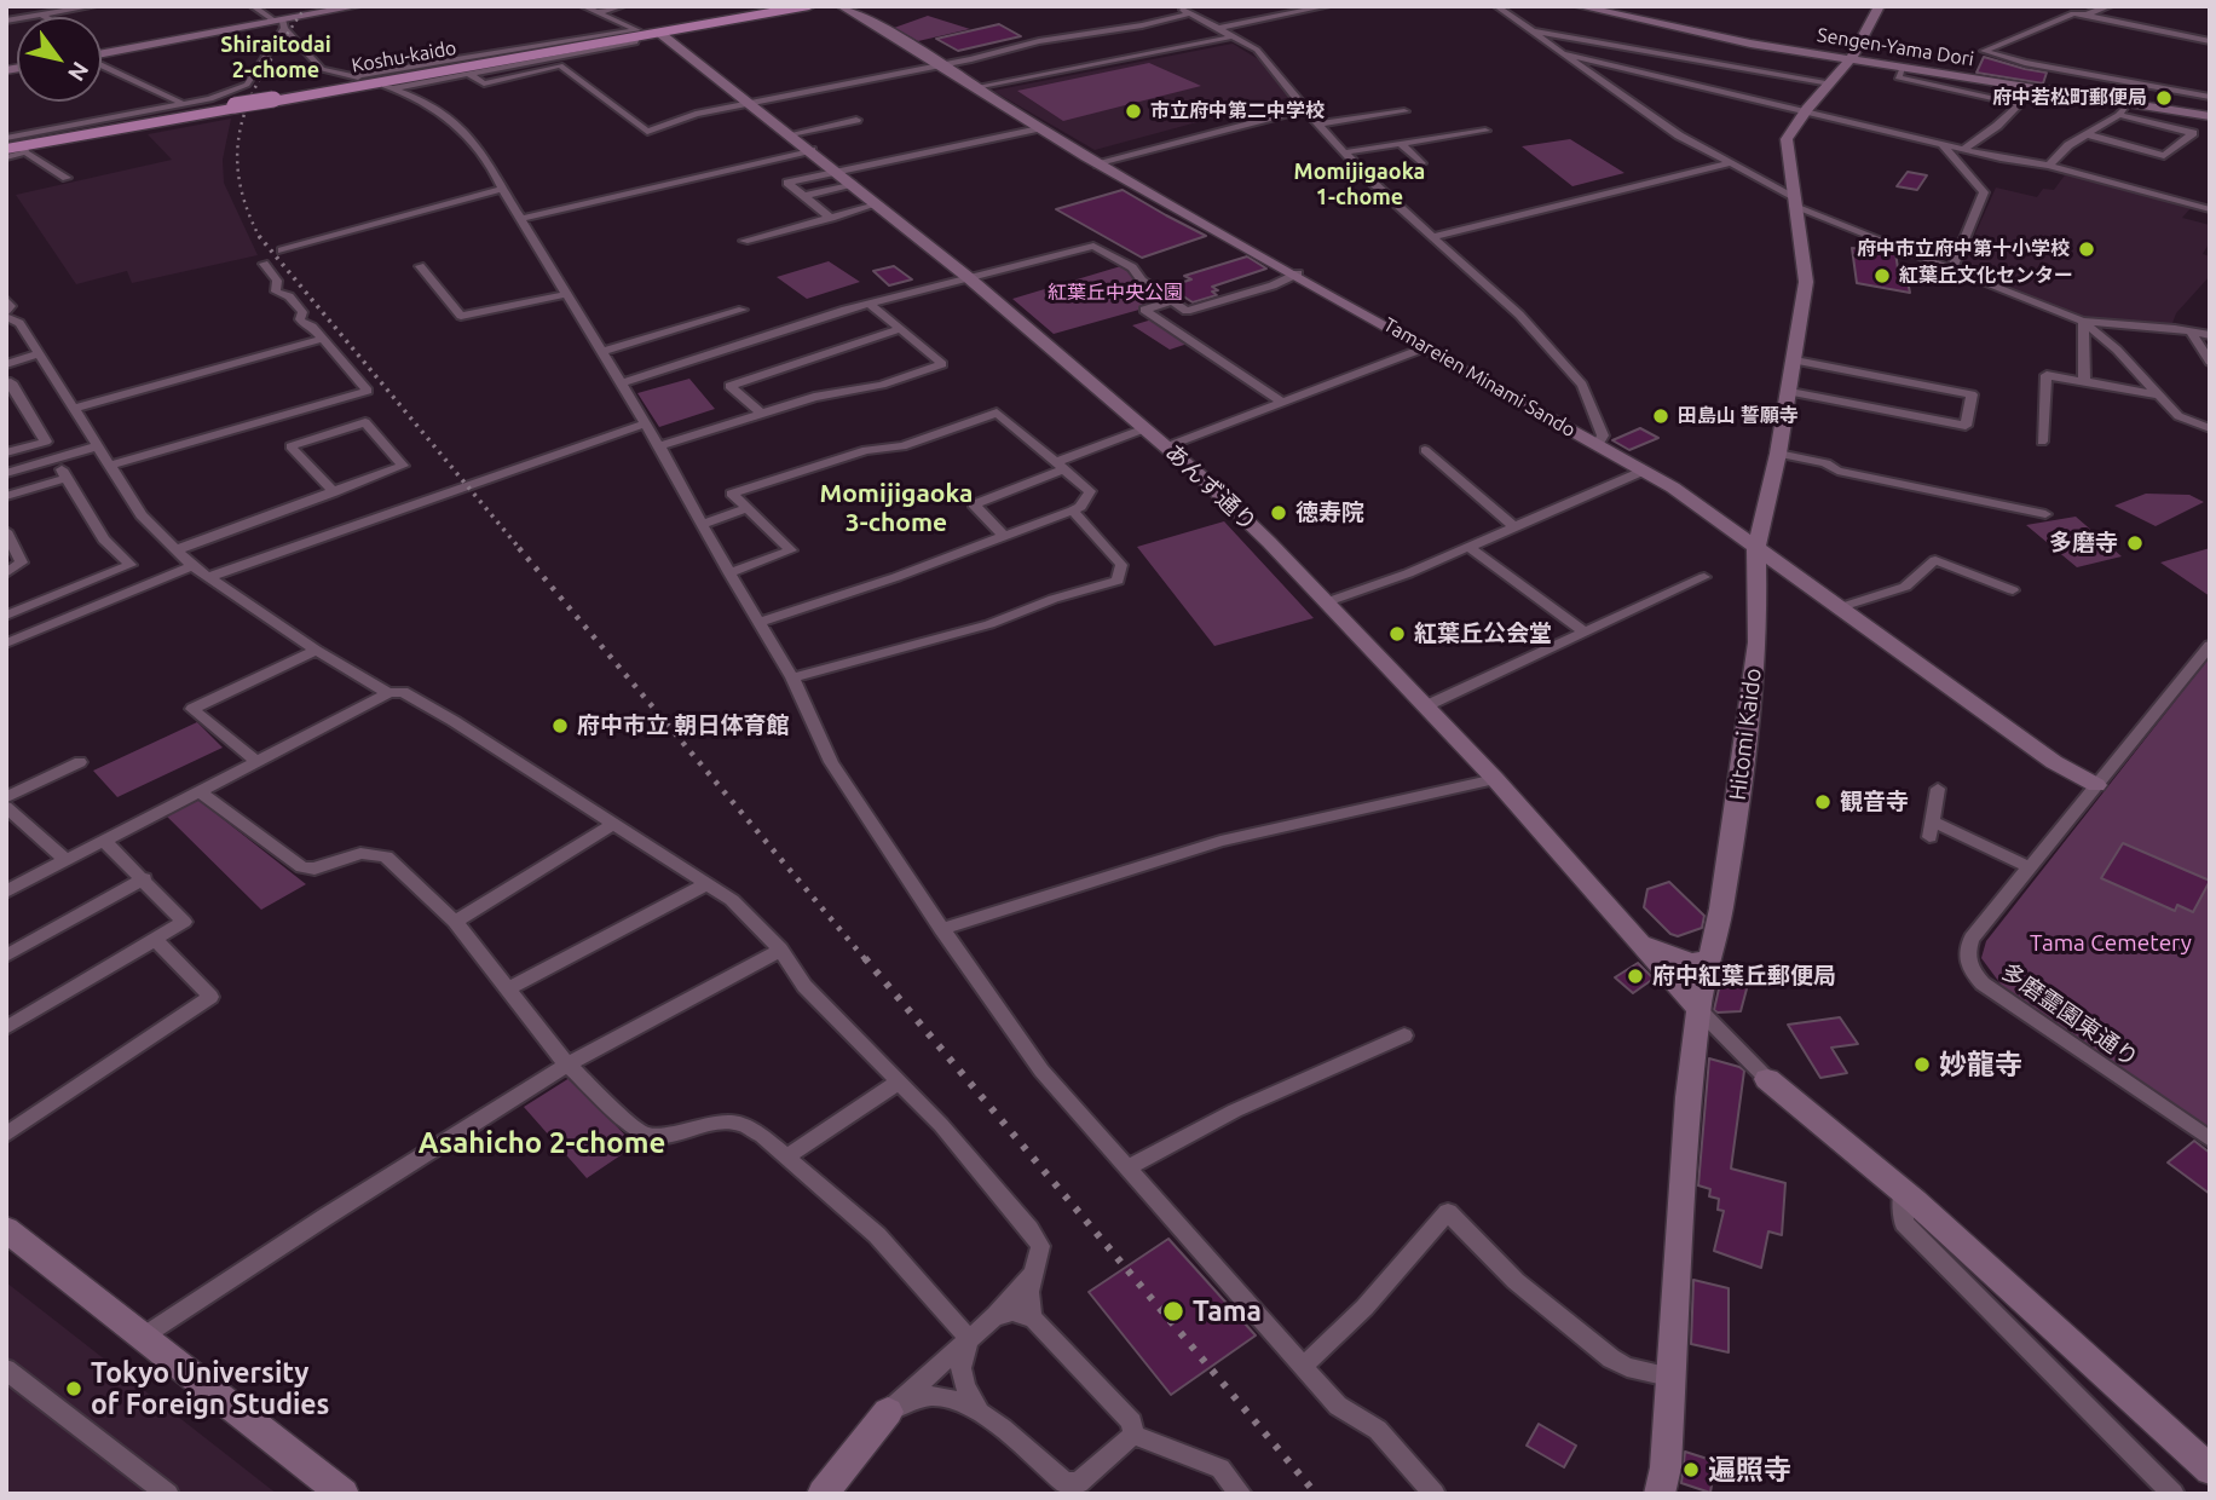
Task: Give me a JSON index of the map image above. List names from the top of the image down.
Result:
{
  "streets": {
    "highway": ["Koshu-kaido"],
    "street": [
      "Sengen-Yama Dori",
      "Tamareien Minami Sando",
      "あんず通り",
      "Hitomi Kaido",
      "多磨霊園東通り"
    ]
  },
  "crossings": [
    ["Sengen-Yama Dori", "Hitomi Kaido"],
    ["Koshu-kaido", "あんず通り"],
    ["Tamareien Minami Sando", "Hitomi Kaido"],
    ["Tamareien Minami Sando", "多磨霊園東通り"],
    ["あんず通り", "Hitomi Kaido"]
  ],
  "districts": [
    "Shiraitodai 2-chome",
    "Momijigaoka 1-chome",
    "Momijigaoka 3-chome",
    "Asahicho 2-chome"
  ],
  "parks": ["紅葉丘中央公園", "Tama Cemetery"],
  "places": [
    "府中若松町郵便局",
    "市立府中第二中学校",
    "府中市立府中第十小学校",
    "紅葉丘文化センター",
    "田島山 誓願寺",
    "徳寿院",
    "多磨寺",
    "紅葉丘公会堂",
    "府中市立 朝日体育館",
    "観音寺",
    "府中紅葉丘郵便局",
    "妙龍寺",
    "Tama",
    "Tokyo University of Foreign Studies",
    "遍照寺"
  ],
  "north": "bottom right"
}
